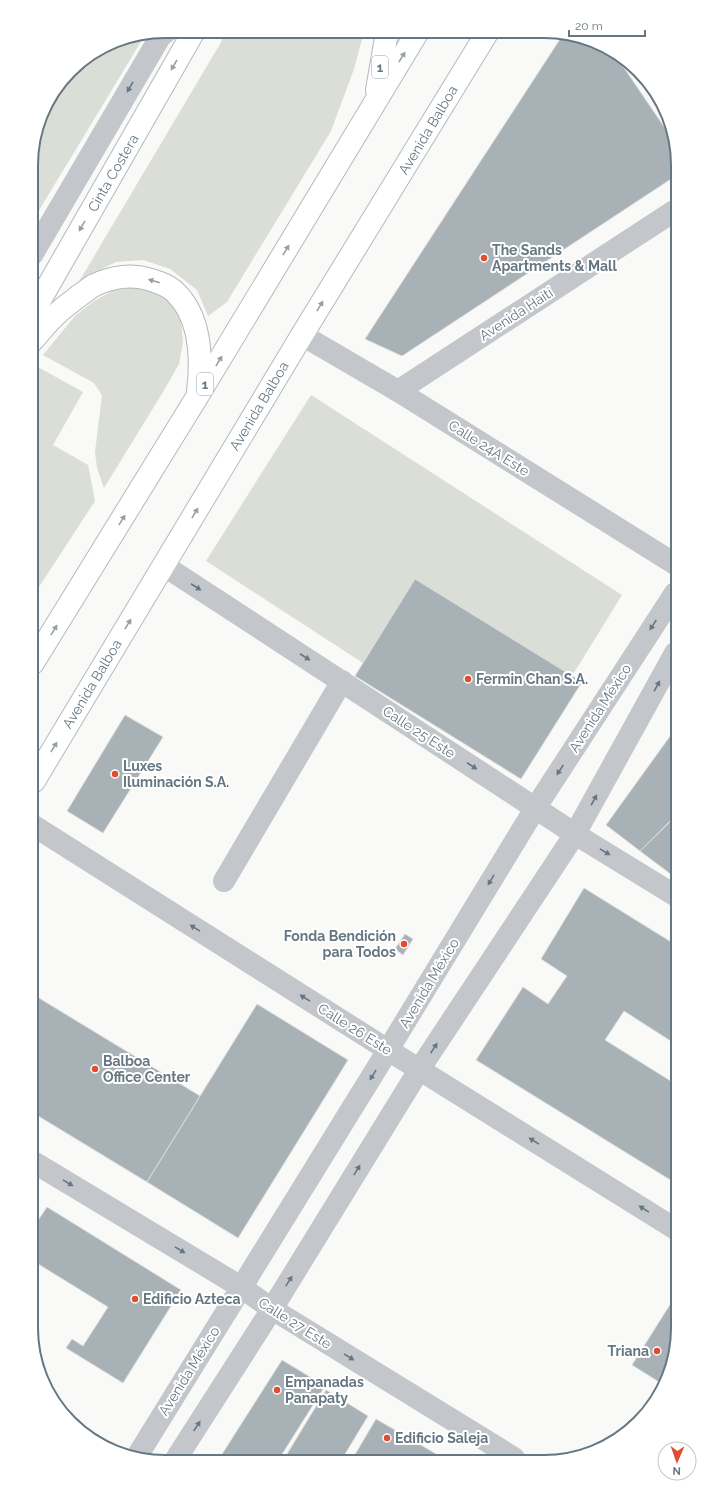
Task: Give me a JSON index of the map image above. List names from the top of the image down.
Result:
{
  "streets": {
    "main road": ["1", "Avenida Balboa", "Cinta Costera"],
    "street": [
      "Avenida Haití",
      "Calle 24A Este",
      "Avenida México",
      "Calle 25 Este",
      "Calle 26 Este",
      "Calle 27 Este"
    ]
  },
  "crossings": [
    ["Avenida Balboa", "Calle 24A Este"],
    ["Avenida Balboa", "Calle 25 Este"],
    ["Avenida Haití", "Calle 24A Este"],
    ["Avenida México", "Calle 25 Este"],
    ["Avenida México", "Calle 26 Este"],
    ["Avenida México", "Calle 27 Este"]
  ],
  "one_way": ["Calle 25 Este", "Calle 26 Este", "Calle 27 Este"],
  "places": [
    "The Sands Apartments & Mall",
    "Fermin Chan S.A.",
    "Luxes Iluminación S.A.",
    "Fonda Bendición para Todos",
    "Balboa Office Center",
    "Edificio Azteca",
    "Triana",
    "Empanadas Panapaty",
    "Edificio Saleja"
  ],
  "scale_bar": "20 m",
  "north": "bottom"
}
